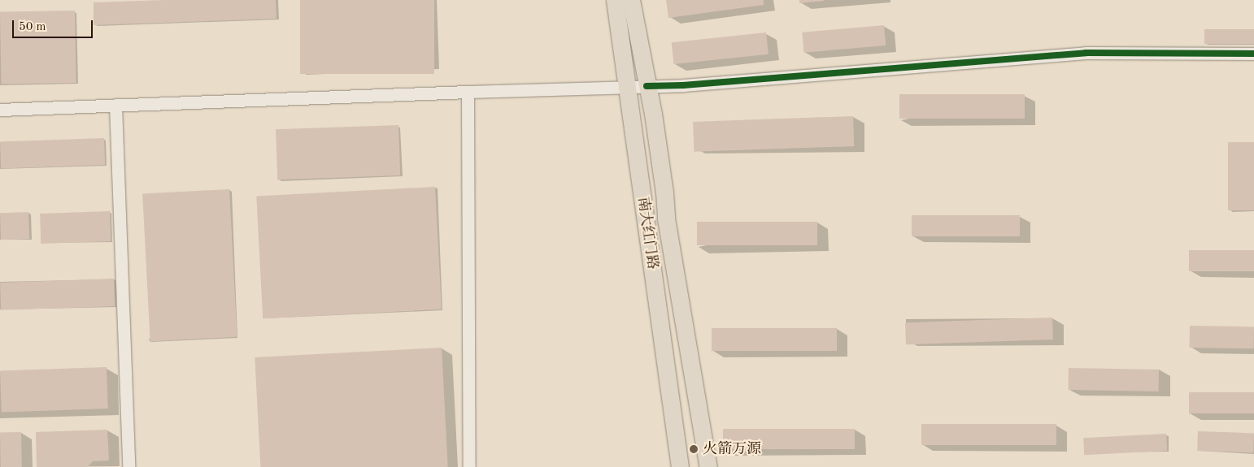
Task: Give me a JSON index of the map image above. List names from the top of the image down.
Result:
{
  "streets": {
    "highway": ["南大红门路"]
  },
  "places": ["火箭万源"],
  "scale_bar": "50 m"
}
